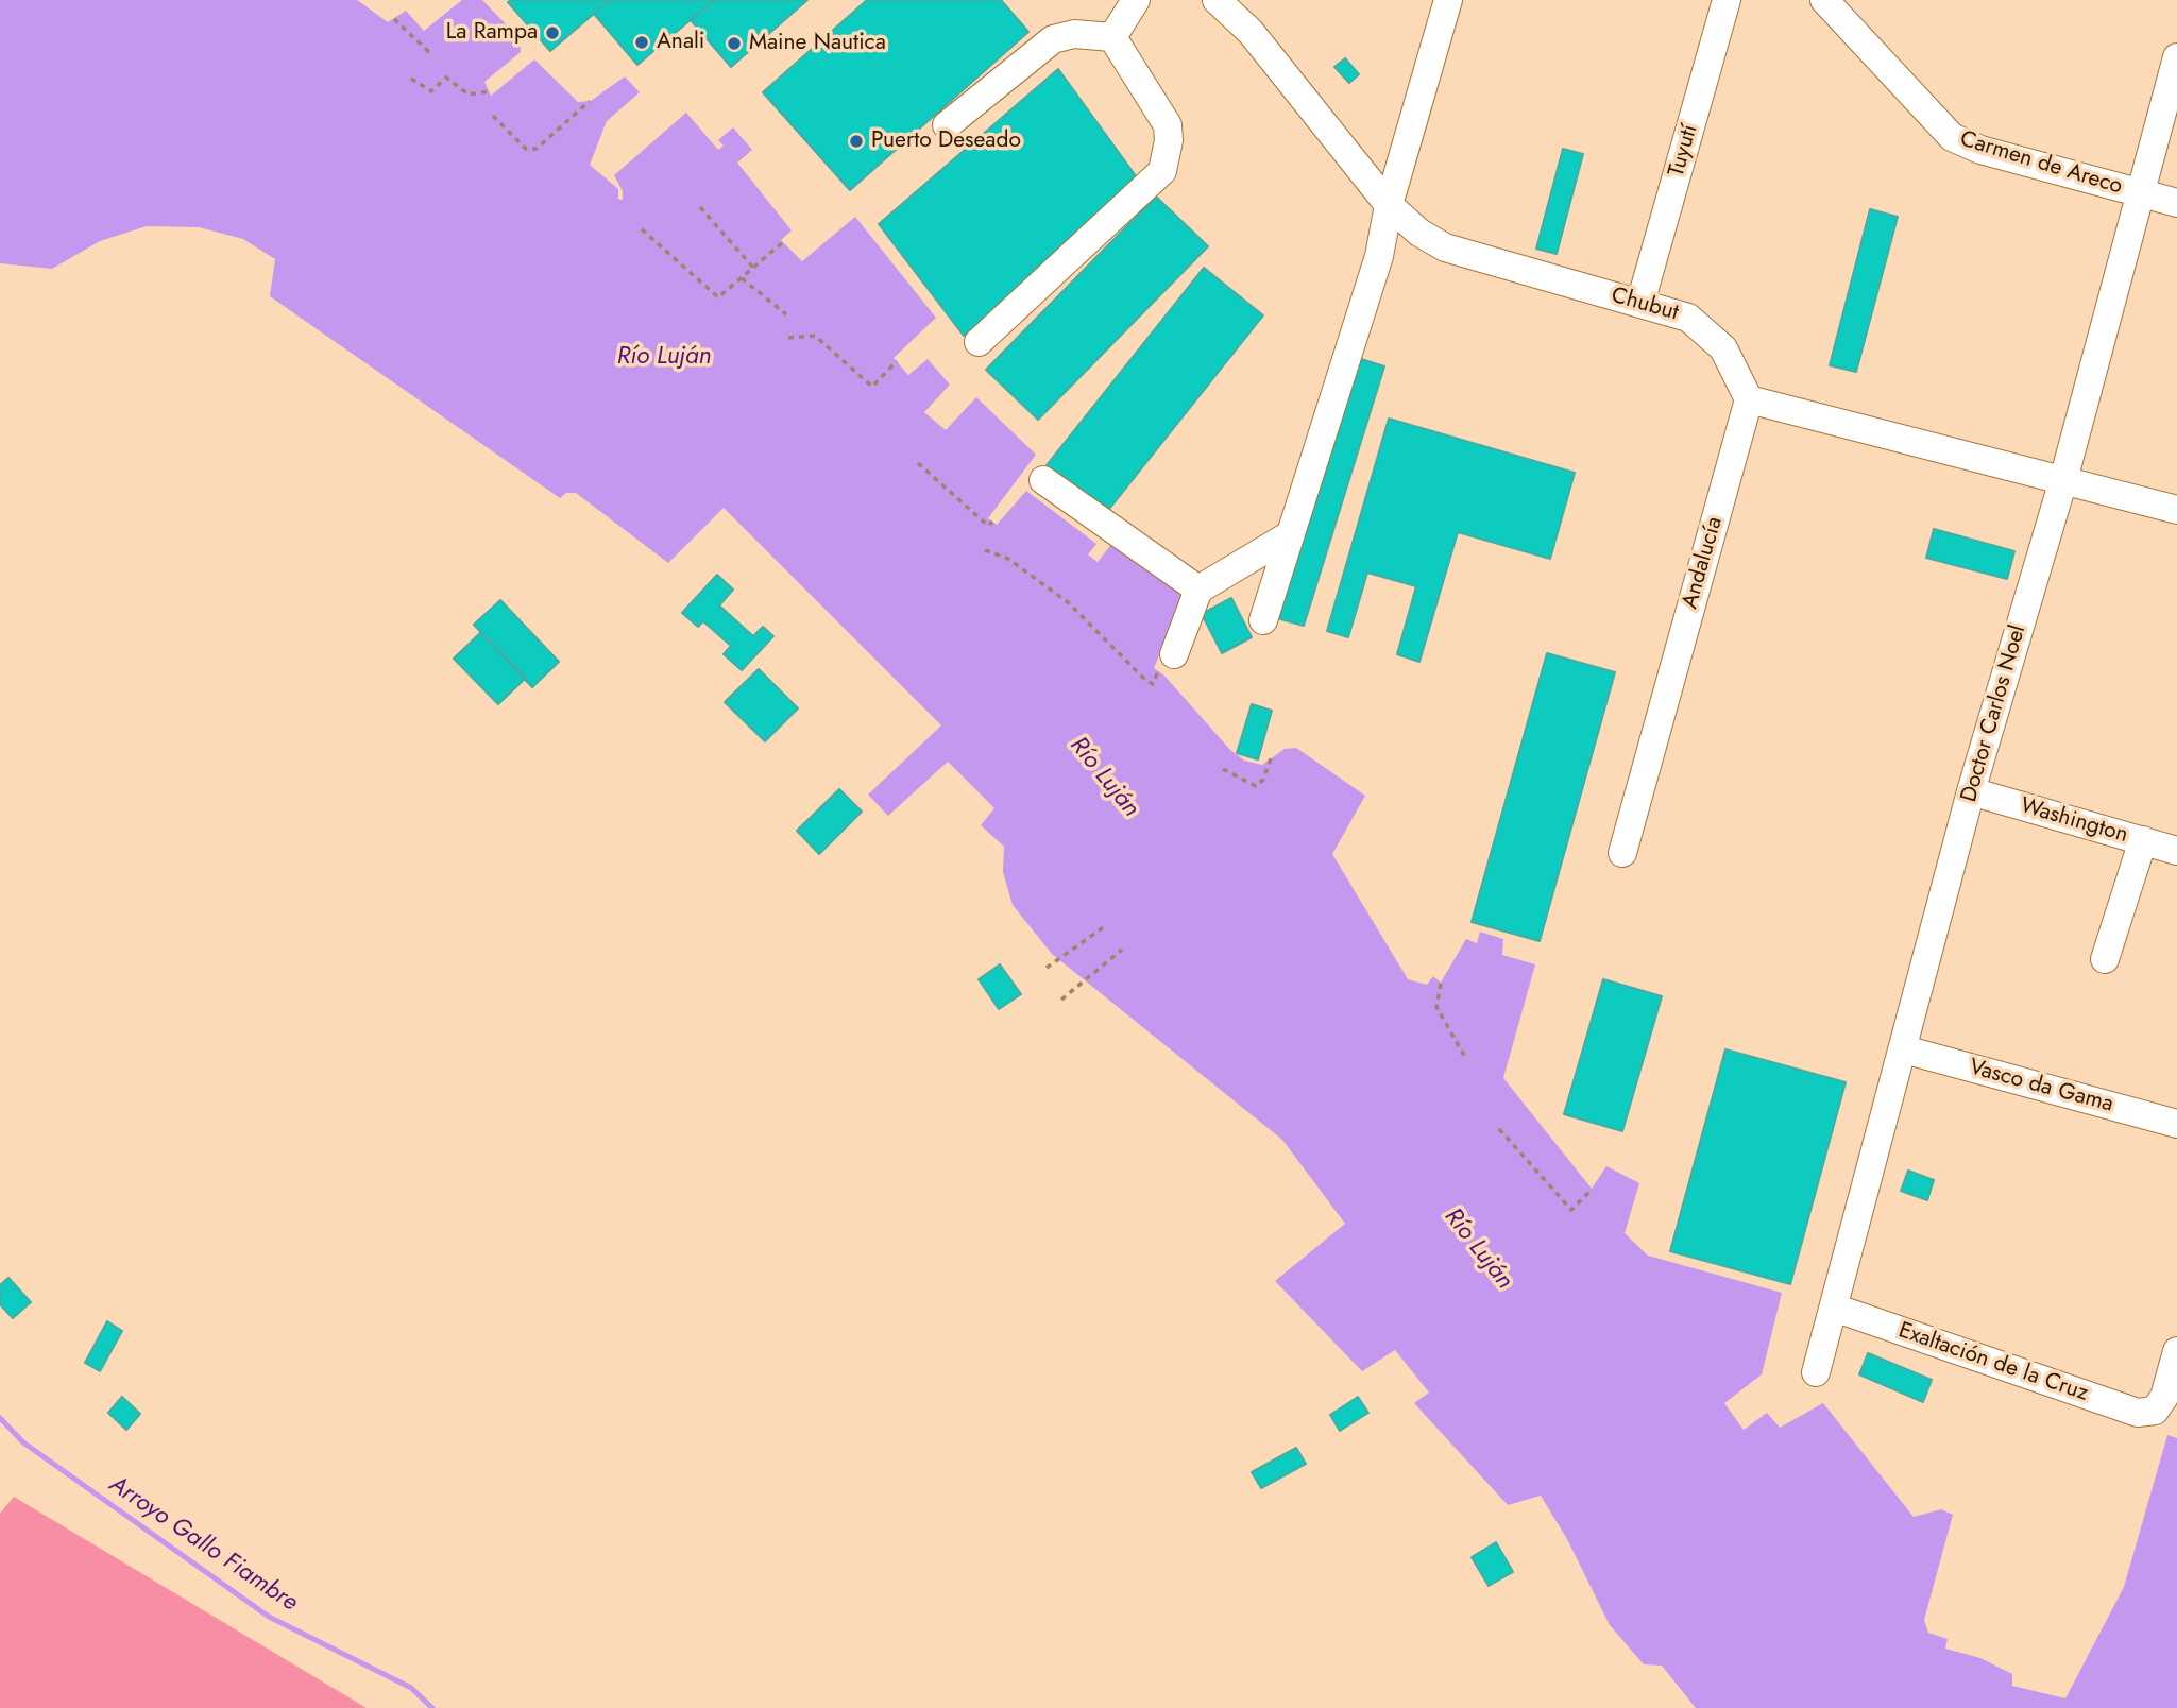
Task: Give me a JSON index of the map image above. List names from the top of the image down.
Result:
{
  "streets": {
    "street": [
      "Tuyutí",
      "Carmen de Areco",
      "Chubut",
      "Andalucía",
      "Doctor Carlos Noel",
      "Washington",
      "Vasco da Gama",
      "Exaltación de la Cruz"
    ]
  },
  "crossings": [
    ["Tuyutí", "Chubut"],
    ["Carmen de Areco", "Doctor Carlos Noel"],
    ["Chubut", "Andalucía"],
    ["Doctor Carlos Noel", "Washington"],
    ["Doctor Carlos Noel", "Vasco da Gama"],
    ["Doctor Carlos Noel", "Exaltación de la Cruz"]
  ],
  "water": ["Río Luján", "Arroyo Gallo Fiambre"],
  "places": [
    "La Rampa",
    "Anali",
    "Maine Nautica",
    "Puerto Deseado"
  ]
}
